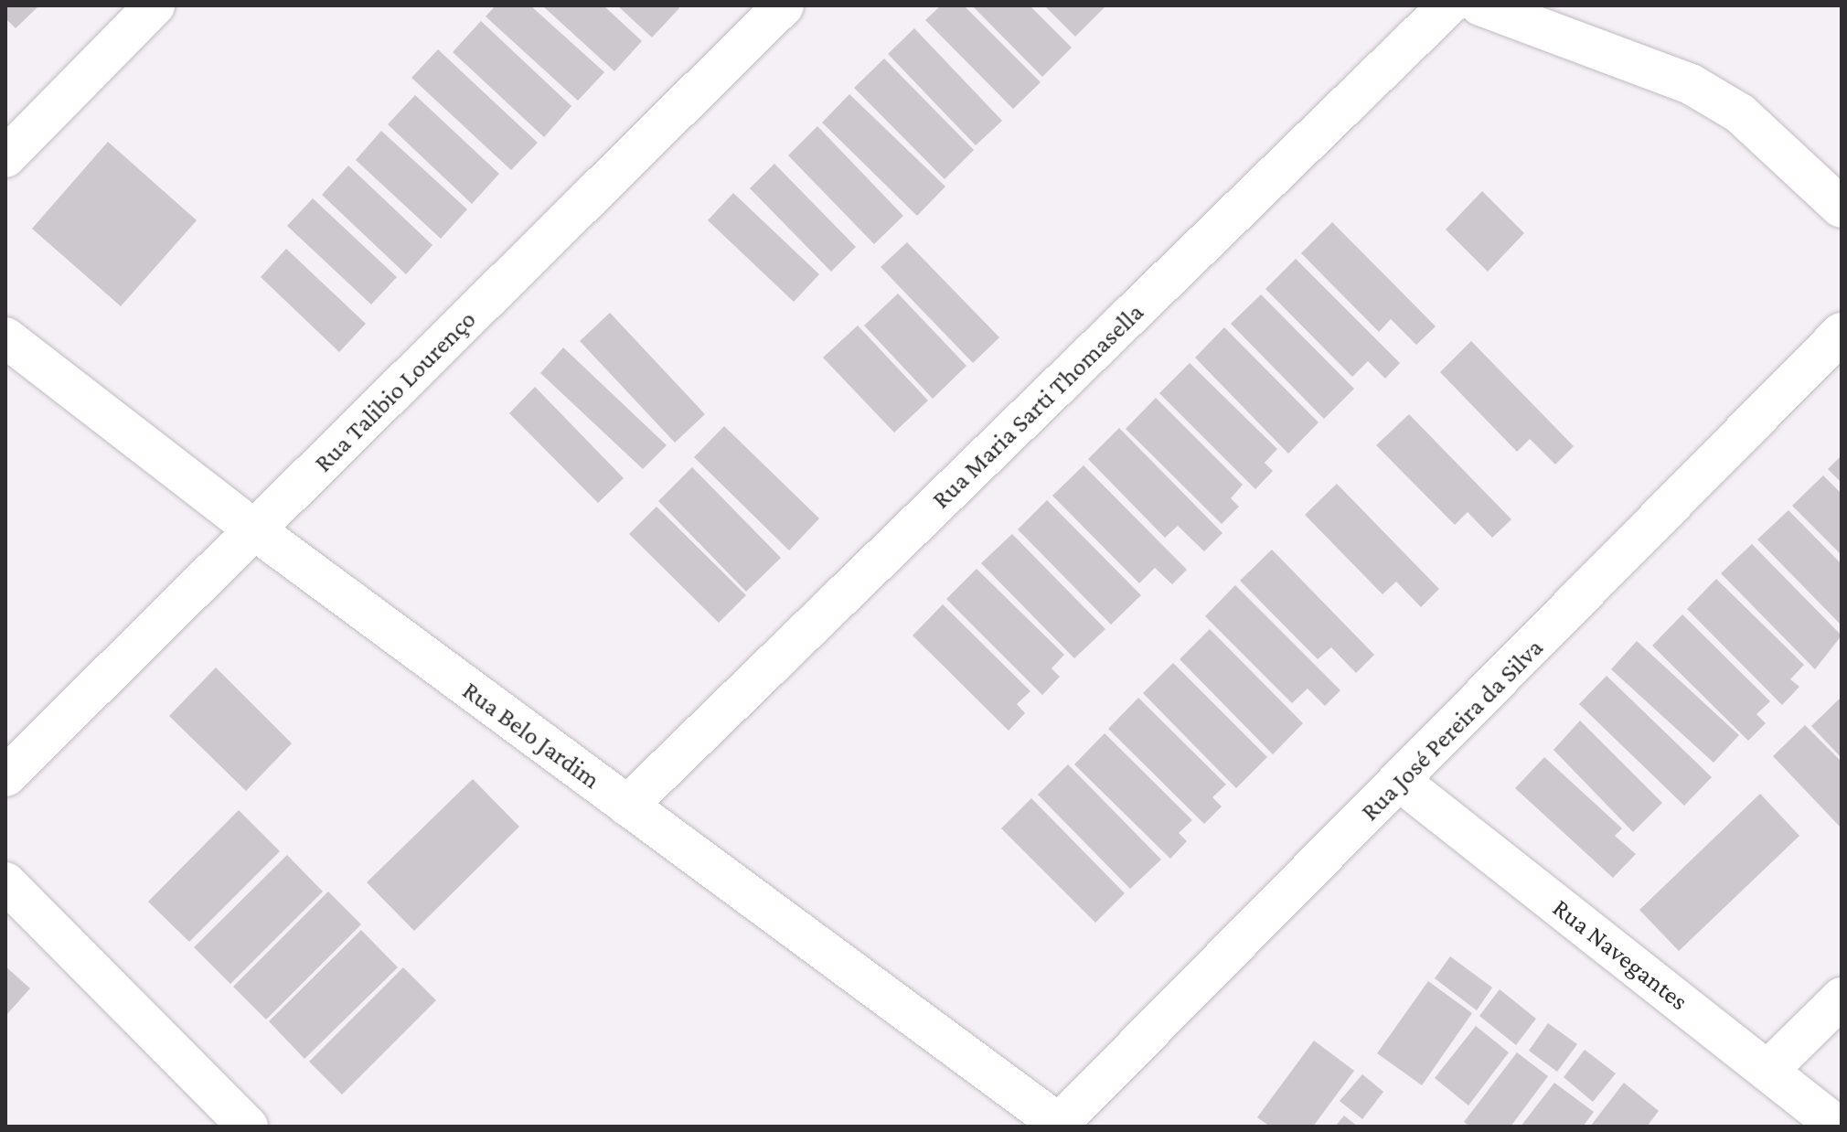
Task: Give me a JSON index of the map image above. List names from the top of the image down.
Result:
{
  "streets": {
    "street": [
      "Rua Talibio Lourenço",
      "Rua Maria Sarti Thomasella",
      "Rua José Pereira da Silva",
      "Rua Belo Jardim",
      "Rua Navegantes"
    ]
  },
  "crossings": [
    ["Rua Talibio Lourenço", "Rua Belo Jardim"],
    ["Rua Maria Sarti Thomasella", "Rua Belo Jardim"],
    ["Rua José Pereira da Silva", "Rua Belo Jardim"],
    ["Rua José Pereira da Silva", "Rua Navegantes"]
  ]
}
